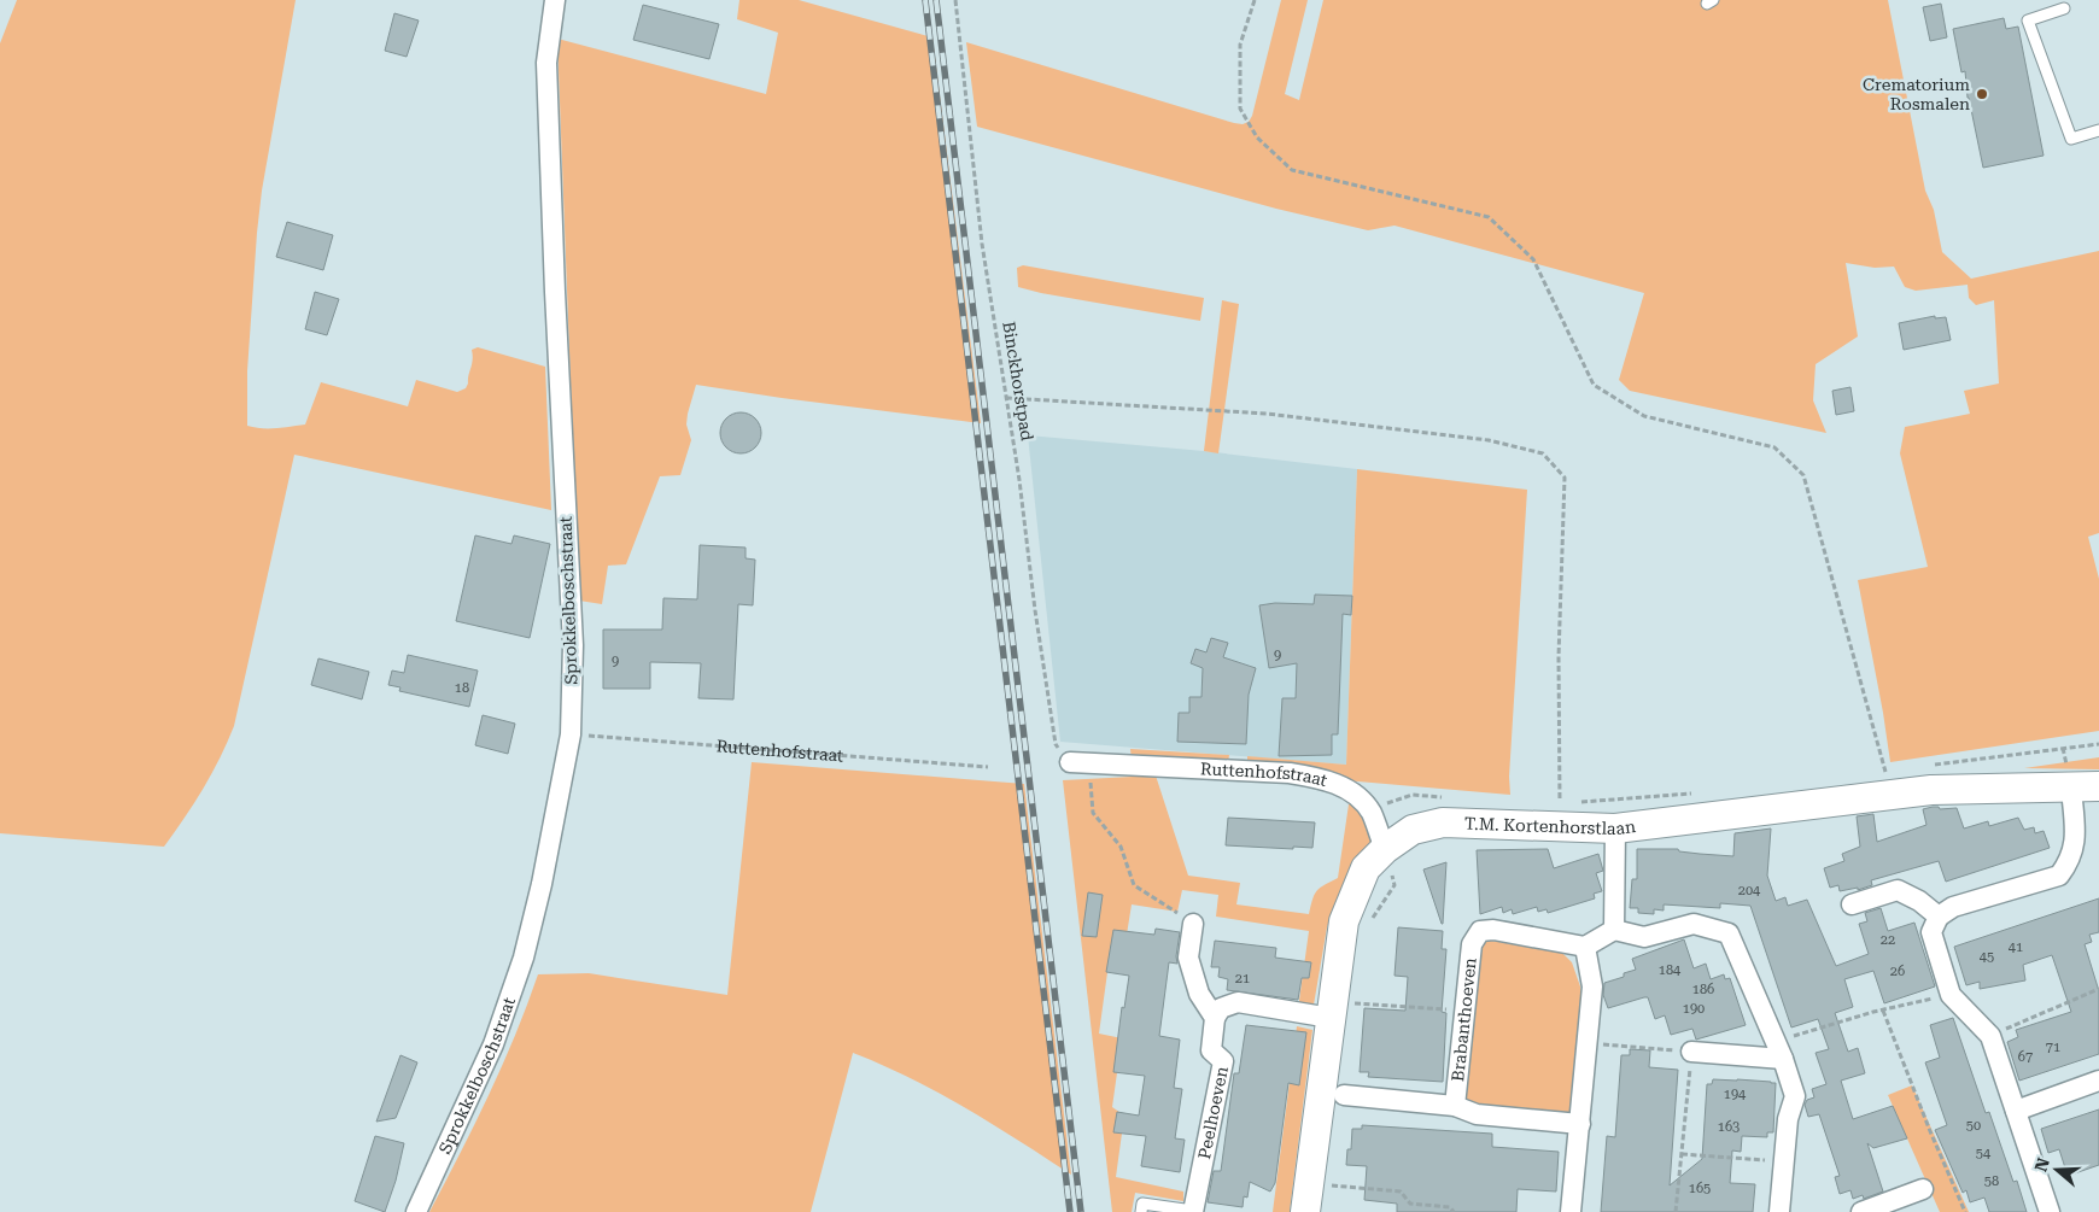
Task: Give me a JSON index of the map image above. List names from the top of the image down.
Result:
{
  "streets": {
    "street": [
      "Sprokkelboschstraat",
      "Ruttenhofstraat",
      "T.M. Kortenhorstlaan",
      "Brabanthoeven",
      "Peelhoeven"
    ],
    "path": ["Binckhorstpad"]
  },
  "crossings": [
    ["Binckhorstpad", "Ruttenhofstraat"],
    ["Sprokkelboschstraat", "Ruttenhofstraat"],
    ["Ruttenhofstraat", "T.M. Kortenhorstlaan"]
  ],
  "places": ["Crematorium Rosmalen"],
  "house_numbers": [
    "9",
    "9",
    "18",
    "204",
    "22",
    "41",
    "45",
    "184",
    "26",
    "21",
    "186",
    "190",
    "71",
    "67",
    "194",
    "50",
    "163",
    "54",
    "58",
    "165"
  ],
  "north": "left"
}
